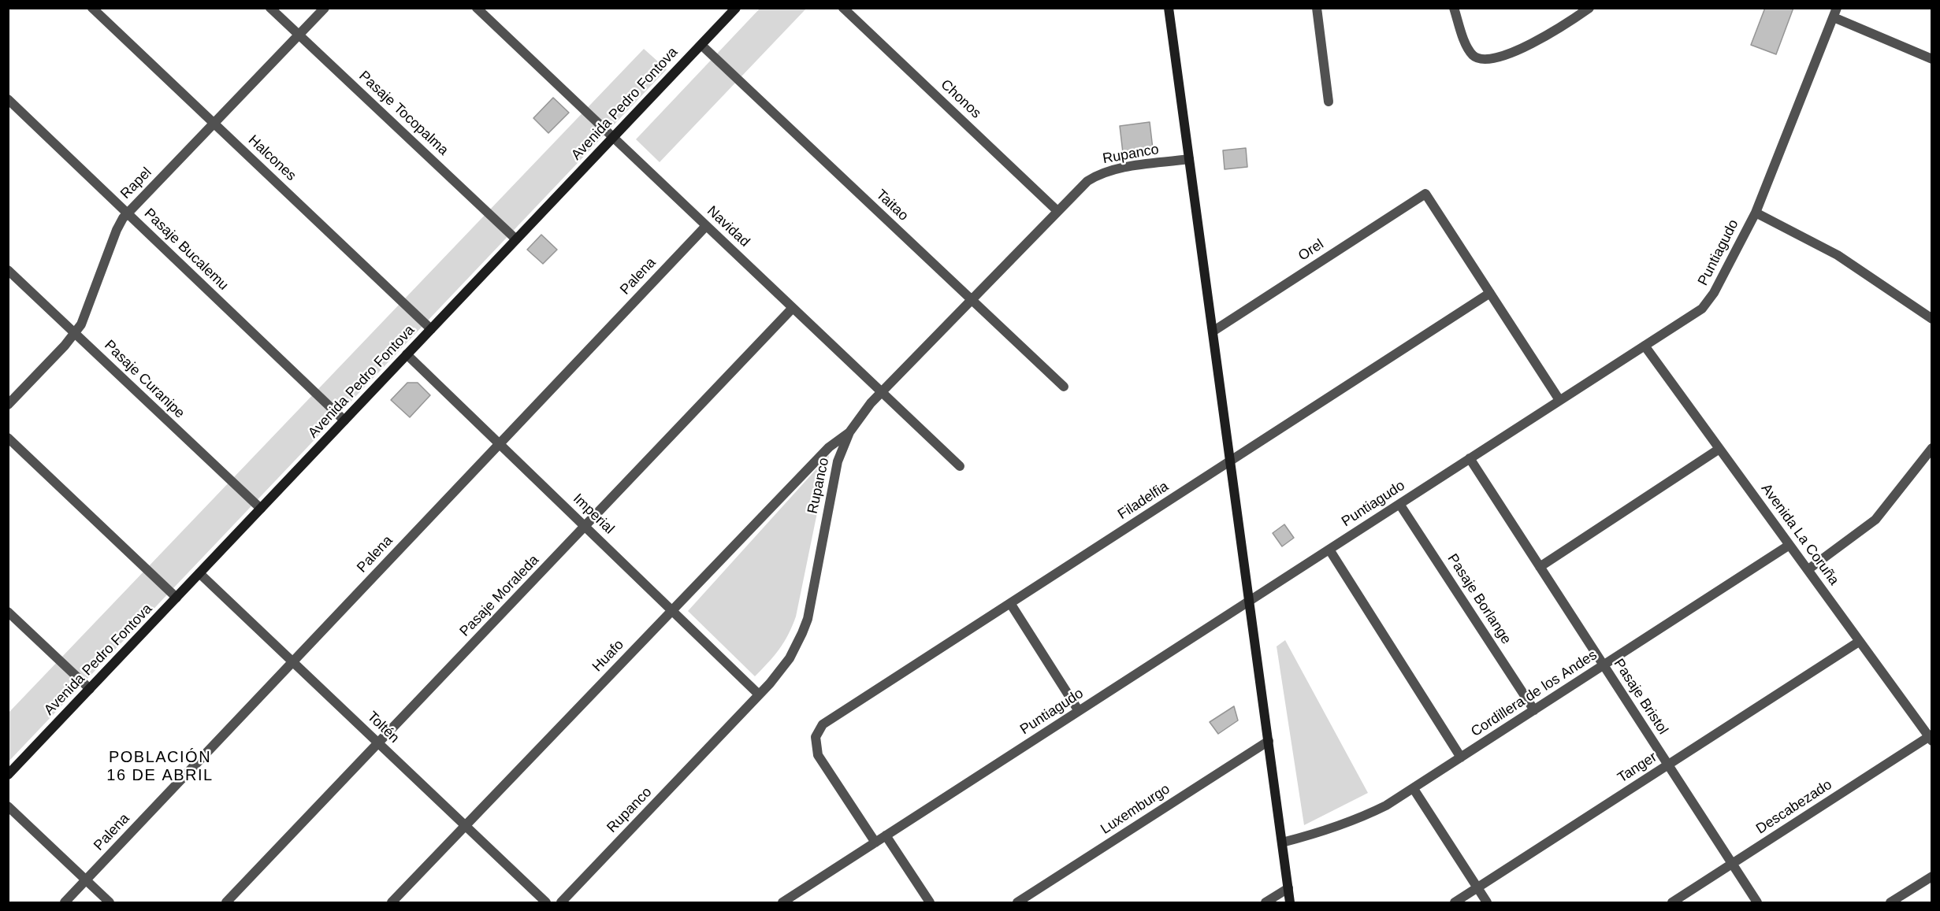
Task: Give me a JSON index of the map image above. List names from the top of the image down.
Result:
{
  "streets": {
    "main road": ["Avenida Pedro Fontova"],
    "street": [
      "Chonos",
      "Pasaje Tocopalma",
      "Rupanco",
      "Halcones",
      "Rapel",
      "Taitao",
      "Navidad",
      "Pasaje Bucalemu",
      "Orel",
      "Puntiagudo",
      "Palena",
      "Pasaje Curanipe",
      "Filadelfia",
      "Imperial",
      "Avenida La Coruña",
      "Pasaje Moraleda",
      "Pasaje Borlange",
      "Huafo",
      "Cordillera de los Andes",
      "Pasaje Bristol",
      "Toltén",
      "Tanger",
      "Descabezado",
      "Luxemburgo"
    ]
  },
  "crossings": [
    ["Chonos", "Rupanco"],
    ["Avenida Pedro Fontova", "Pasaje Tocopalma"],
    ["Avenida Pedro Fontova", "Halcones"],
    ["Avenida Pedro Fontova", "Taitao"],
    ["Avenida Pedro Fontova", "Navidad"],
    ["Avenida Pedro Fontova", "Pasaje Bucalemu"],
    ["Avenida Pedro Fontova", "Pasaje Curanipe"],
    ["Avenida Pedro Fontova", "Imperial"],
    ["Avenida Pedro Fontova", "Toltén"],
    ["Pasaje Tocopalma", "Rapel"],
    ["Rupanco", "Taitao"],
    ["Rupanco", "Navidad"],
    ["Rupanco", "Imperial"],
    ["Rupanco", "Huafo"],
    ["Halcones", "Rapel"],
    ["Rapel", "Pasaje Bucalemu"],
    ["Rapel", "Pasaje Curanipe"],
    ["Navidad", "Palena"],
    ["Navidad", "Pasaje Moraleda"],
    ["Orel", "Filadelfia"],
    ["Puntiagudo", "Filadelfia"],
    ["Puntiagudo", "Avenida La Coruña"],
    ["Puntiagudo", "Pasaje Borlange"],
    ["Puntiagudo", "Pasaje Bristol"],
    ["Palena", "Imperial"],
    ["Palena", "Toltén"],
    ["Imperial", "Pasaje Moraleda"],
    ["Imperial", "Huafo"],
    ["Avenida La Coruña", "Cordillera de los Andes"],
    ["Avenida La Coruña", "Tanger"],
    ["Avenida La Coruña", "Descabezado"],
    ["Pasaje Moraleda", "Toltén"],
    ["Pasaje Borlange", "Cordillera de los Andes"],
    ["Huafo", "Toltén"],
    ["Cordillera de los Andes", "Pasaje Bristol"],
    ["Pasaje Bristol", "Tanger"],
    ["Pasaje Bristol", "Descabezado"]
  ],
  "districts": ["POBLACIÓN 16 DE ABRIL"]
}
